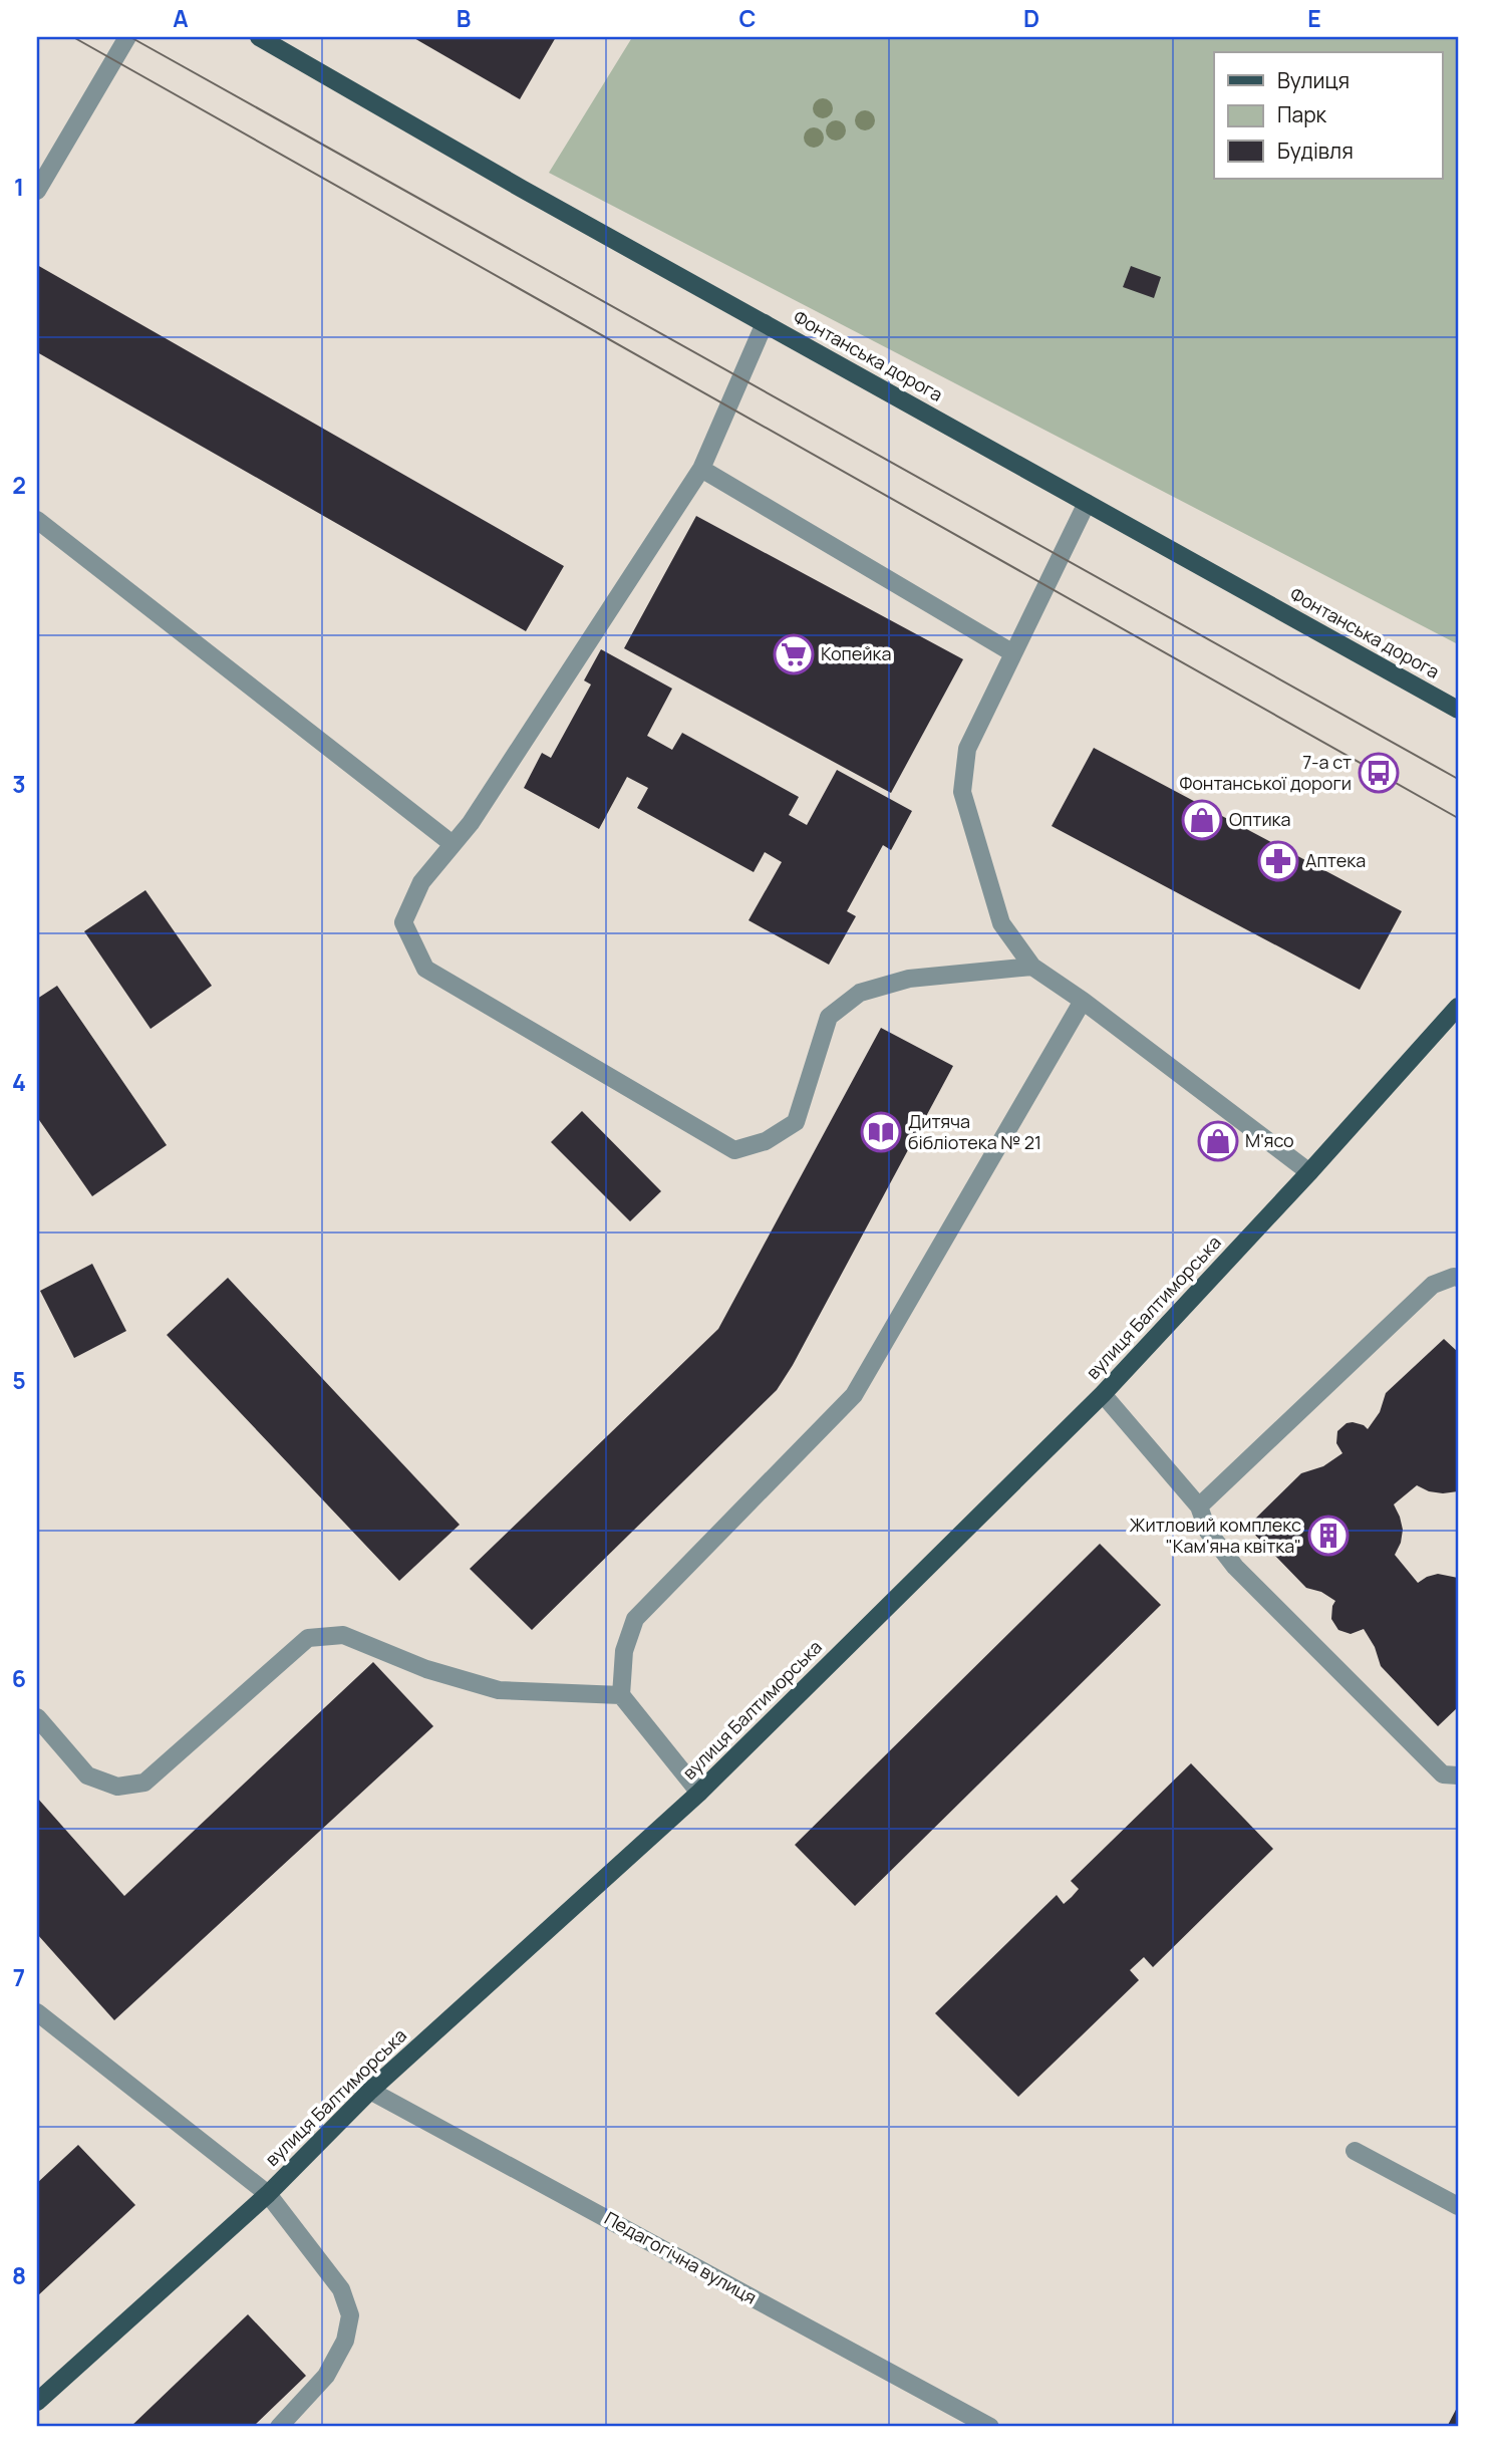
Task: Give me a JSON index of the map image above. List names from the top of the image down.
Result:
{
  "streets": {
    "main road": ["Фонтанська дорога", "вулиця Балтиморська"],
    "street": ["Педагогічна вулиця"]
  },
  "crossings": [
    ["вулиця Балтиморська", "Педагогічна вулиця"]
  ],
  "places": {
    "supermarket": ["Копейка"],
    "bus stop": ["7-а ст Фонтанської дороги"],
    "shop": ["Оптика", "М'ясо"],
    "pharmacy": ["Аптека"],
    "library": ["Дитяча бібліотека № 21"],
    "building": ["Житловий комплекс \"Кам'яна квітка\""]
  },
  "legend": ["Вулиця", "Парк", "Будівля"],
  "grid": {
    "columns": [
      "A",
      "B",
      "C",
      "D",
      "E"
    ],
    "rows": [
      "1",
      "2",
      "3",
      "4",
      "5",
      "6",
      "7",
      "8"
    ]
  }
}
